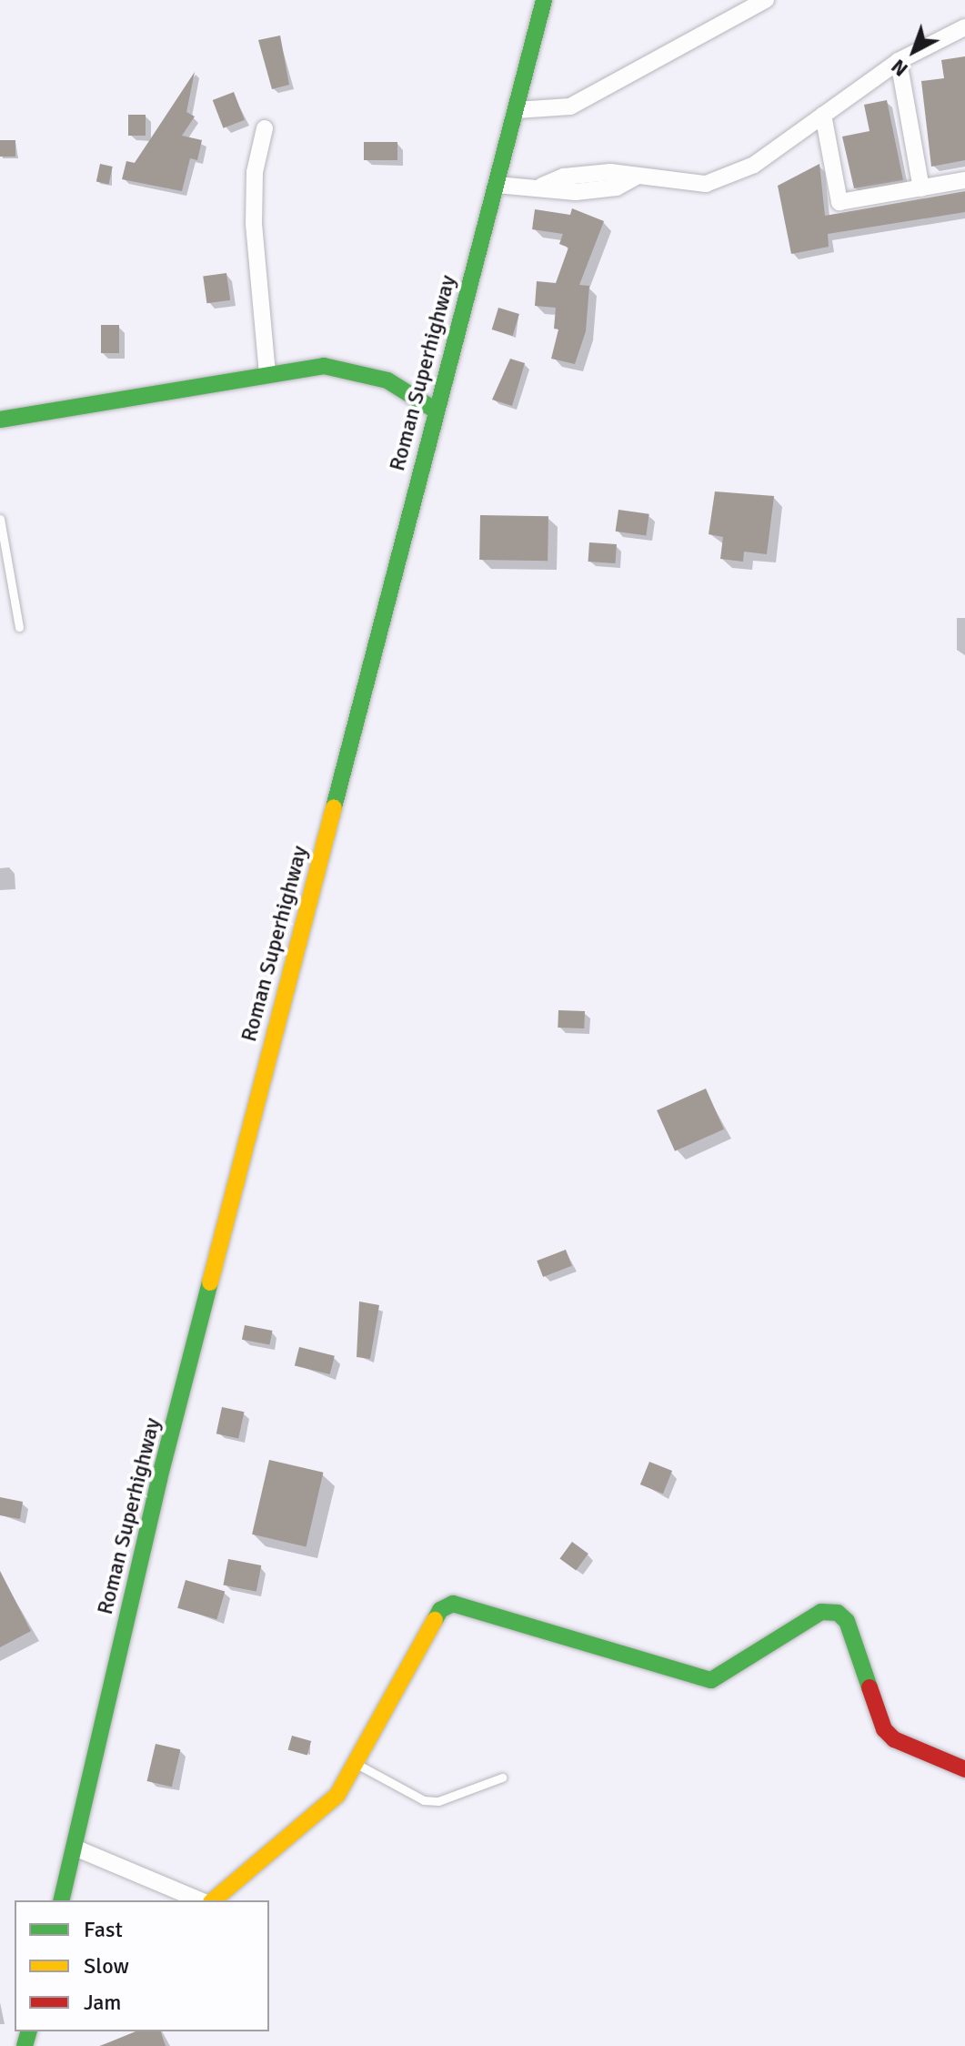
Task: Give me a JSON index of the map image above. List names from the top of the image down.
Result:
{
  "streets": {
    "main road": ["Roman Superhighway"]
  },
  "legend": ["Fast", "Slow", "Jam"],
  "north": "bottom left"
}
